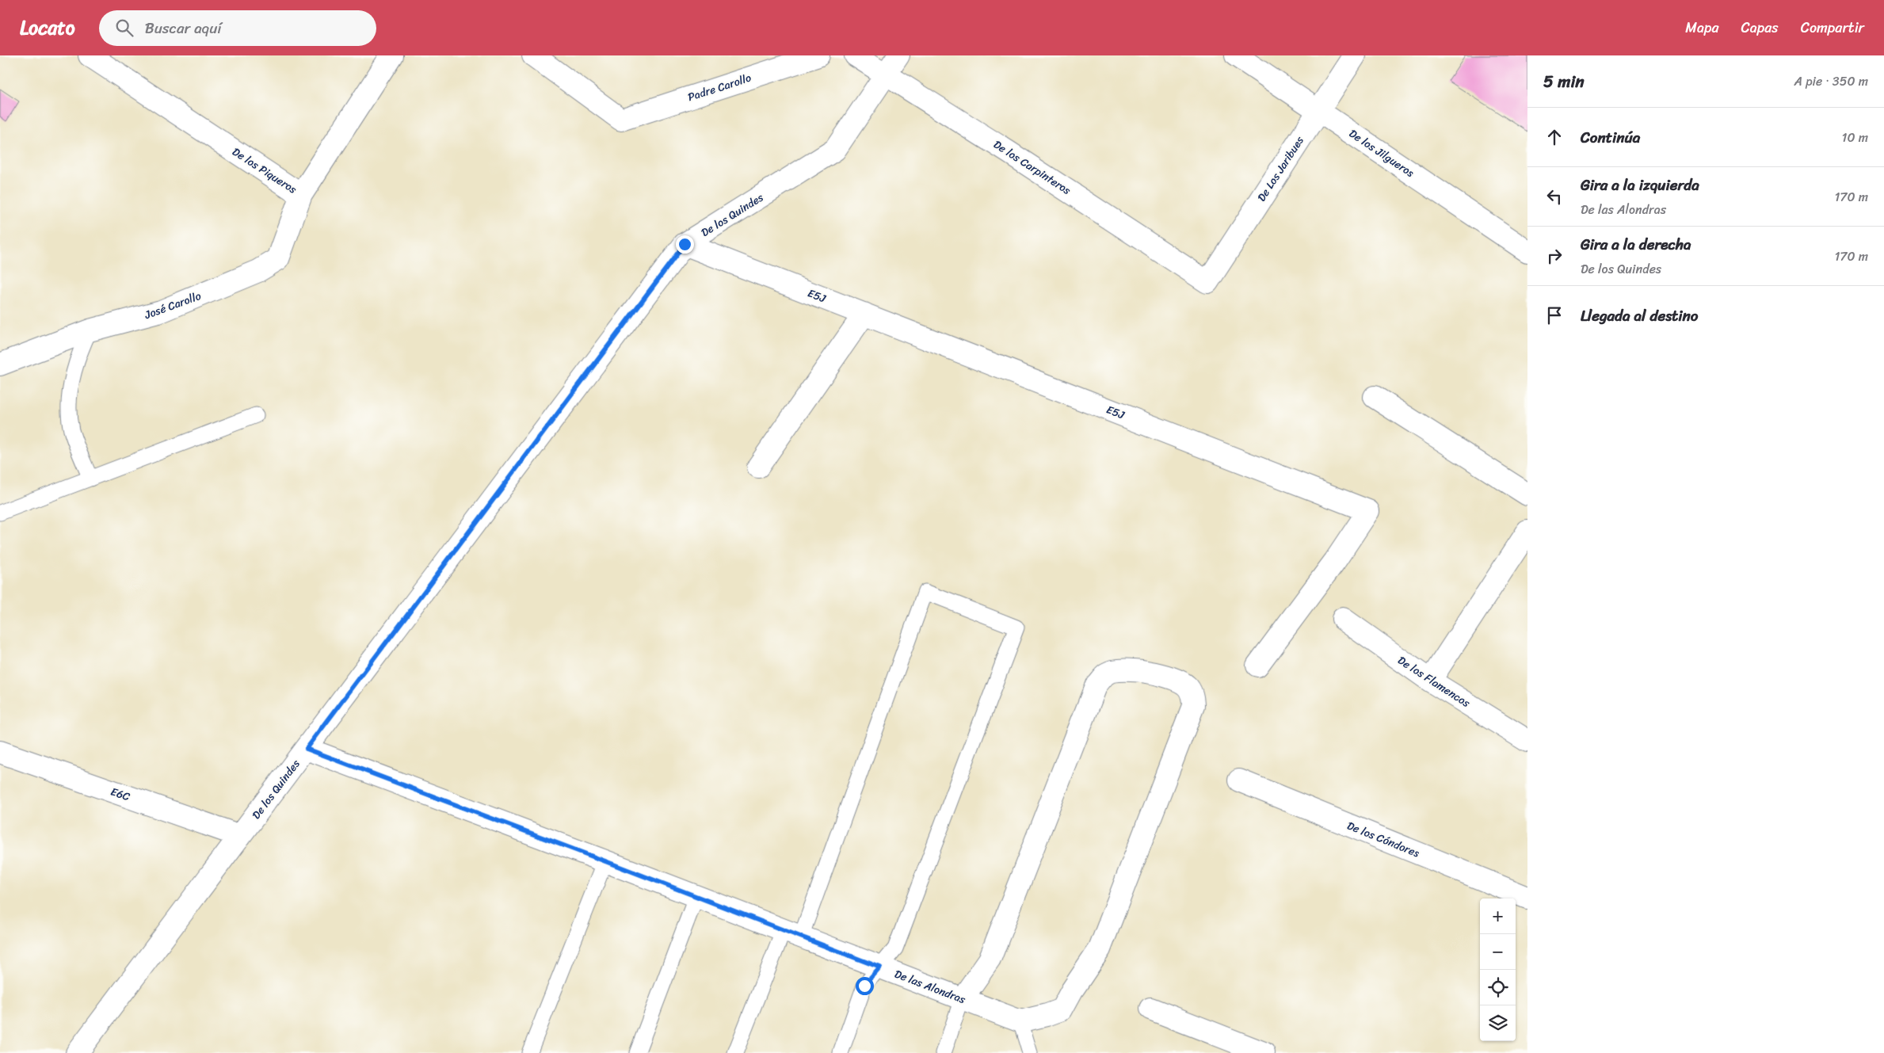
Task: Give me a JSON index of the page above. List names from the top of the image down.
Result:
{
  "streets": {
    "street": [
      "Padre Carollo",
      "De los Jilgueros",
      "De los Carpinteros",
      "De Los Jaribues",
      "De los Piqueros",
      "De los Quindes",
      "E5J",
      "José Carollo",
      "De los Flamencos",
      "E6C",
      "De los Cóndores",
      "De las Alondras"
    ]
  },
  "crossings": [
    ["De los Jilgueros", "De Los Jaribues"],
    ["De los Carpinteros", "De Los Jaribues"],
    ["De los Carpinteros", "De los Quindes"],
    ["De los Piqueros", "José Carollo"],
    ["De los Quindes", "E5J"],
    ["De los Quindes", "E6C"],
    ["De los Quindes", "De las Alondras"]
  ],
  "page": {
    "header": "Locato",
    "search": "Buscar aquí",
    "nav": ["Mapa", "Capas", "Compartir"],
    "heading": ["5 min", "A pie · 350 m"],
    "list": [
      ["Continúa", "10 m"],
      ["Gira a la izquierda", "De las Alondras", "170 m"],
      ["Gira a la derecha", "De los Quindes", "170 m"],
      "Llegada al destino"
    ],
    "map_buttons": ["+", "−"]
  }
}
